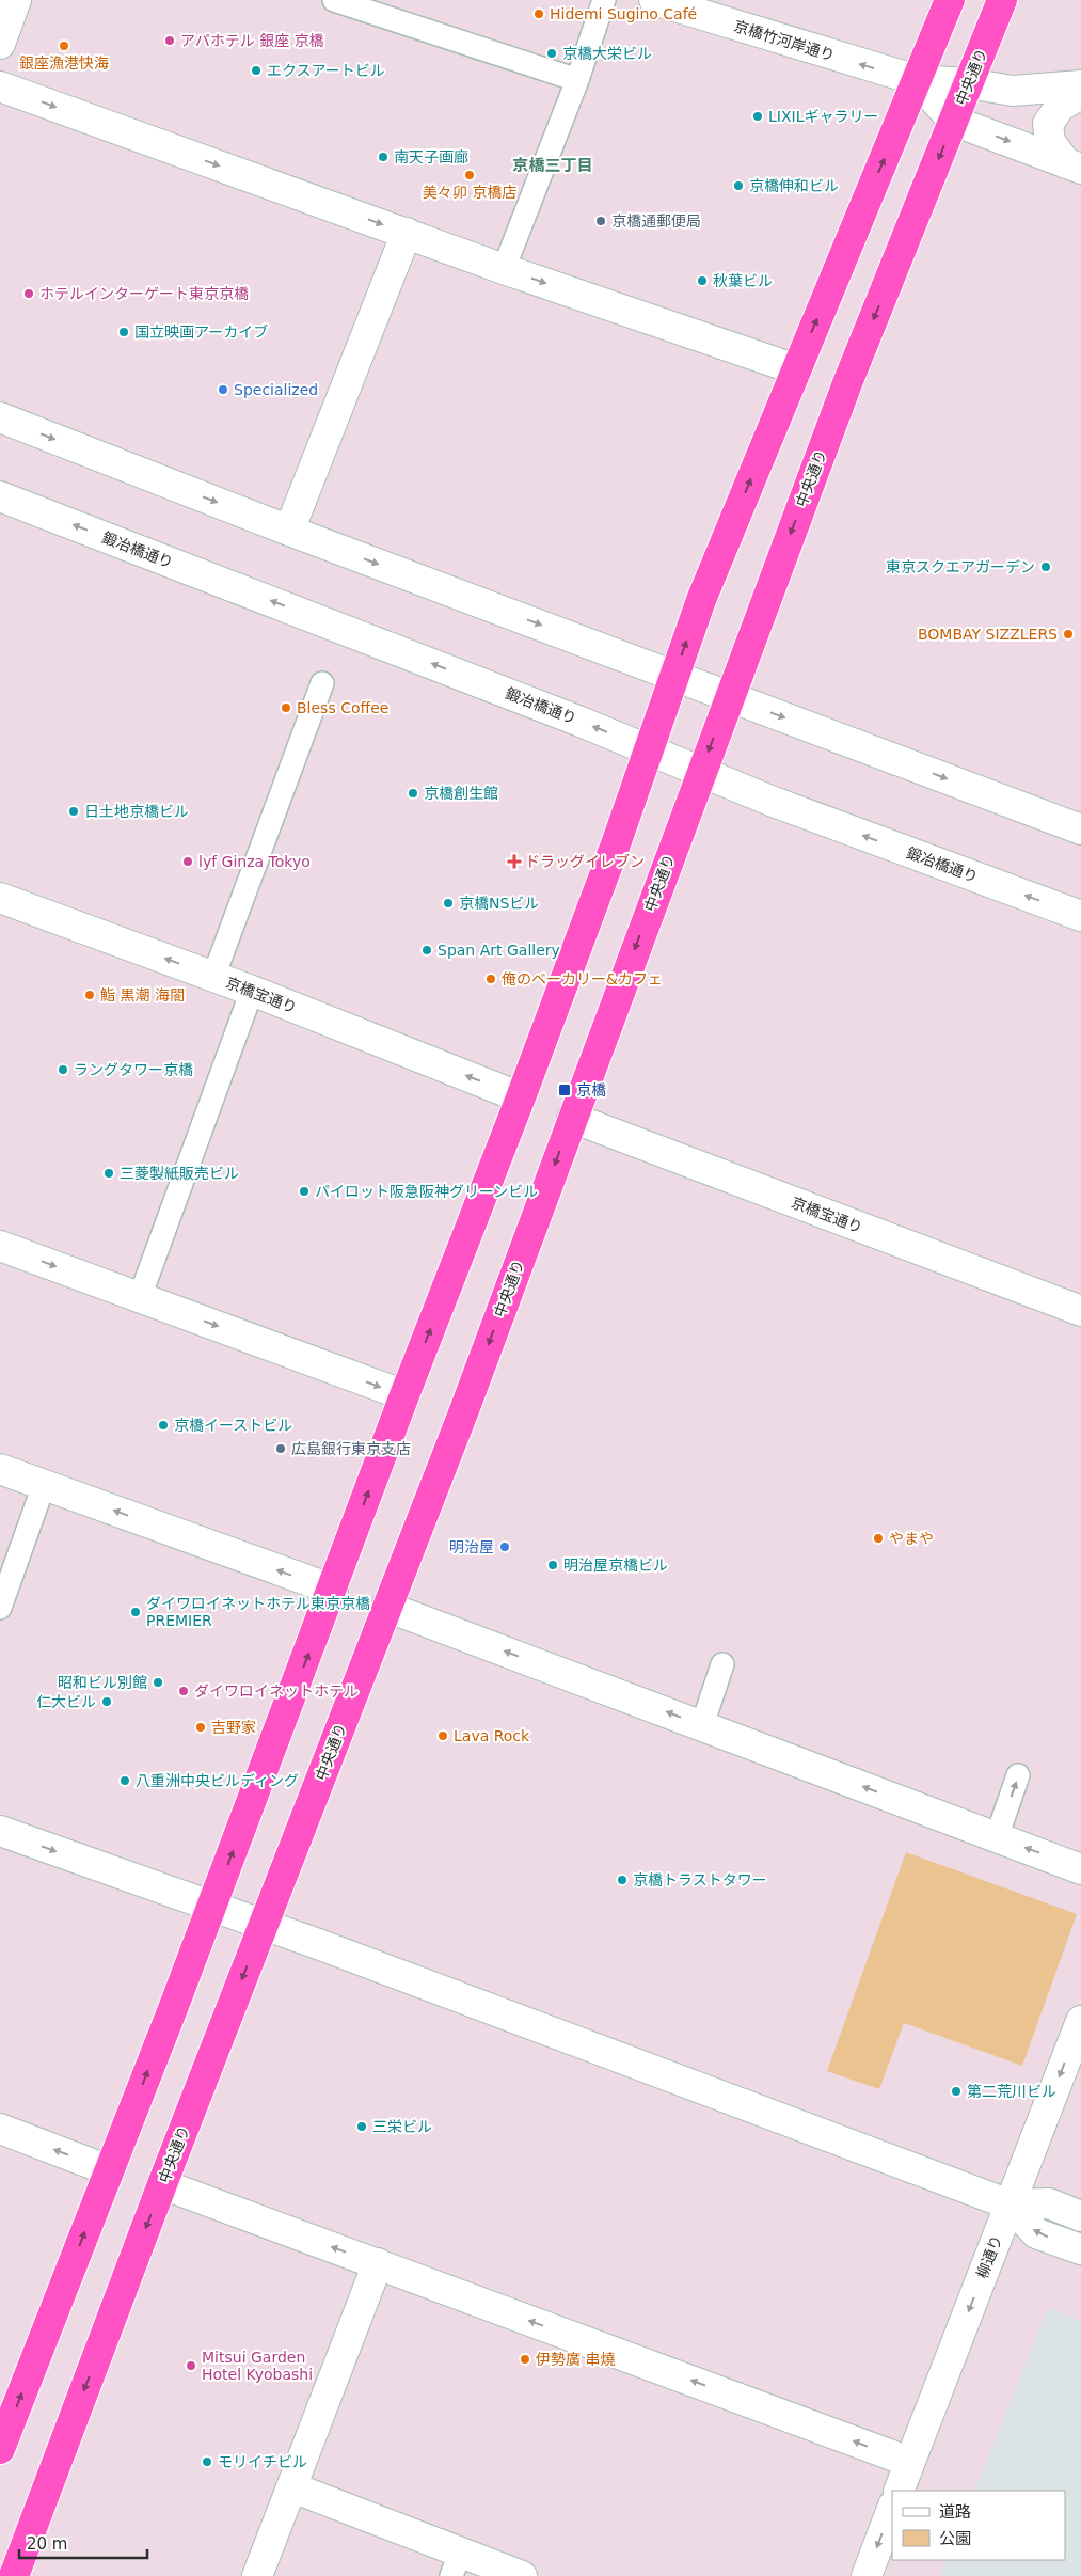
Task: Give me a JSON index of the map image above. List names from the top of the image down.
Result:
{
  "streets": {
    "highway": ["中央通り"],
    "street": [
      "京橋竹河岸通り",
      "鍛冶橋通り",
      "京橋宝通り",
      "柳通り"
    ]
  },
  "crossings": [
    ["京橋竹河岸通り", "中央通り"],
    ["中央通り", "鍛冶橋通り"],
    ["中央通り", "京橋宝通り"]
  ],
  "one_way": ["京橋竹河岸通り", "京橋宝通り", "柳通り"],
  "districts": ["京橋三丁目"],
  "places": {
    "other": [
      "Hidemi Sugino Café",
      "アパホテル 銀座 京橋",
      "銀座漁港快海",
      "京橋大栄ビル",
      "エクスアートビル",
      "LIXILギャラリー",
      "南天子画廊",
      "美々卯 京橋店",
      "京橋伸和ビル",
      "京橋通郵便局",
      "秋葉ビル",
      "ホテルインターゲート東京京橋",
      "国立映画アーカイブ",
      "Specialized",
      "東京スクエアガーデン",
      "BOMBAY SIZZLERS",
      "Bless Coffee",
      "京橋創生館",
      "日土地京橋ビル",
      "lyf Ginza Tokyo",
      "京橋NSビル",
      "Span Art Gallery",
      "俺のベーカリー&カフェ",
      "鮨 黒潮 海閤",
      "ラングタワー京橋",
      "三菱製紙販売ビル",
      "パイロット阪急阪神グリーンビル",
      "京橋イーストビル",
      "広島銀行東京支店",
      "やまや",
      "明治屋",
      "明治屋京橋ビル",
      "ダイワロイネットホテル東京京橋 PREMIER",
      "昭和ビル別館",
      "ダイワロイネットホテル",
      "仁大ビル",
      "吉野家",
      "Lava Rock",
      "八重洲中央ビルディング",
      "京橋トラストタワー",
      "第二荒川ビル",
      "三栄ビル",
      "伊勢廣 串燒",
      "Mitsui Garden Hotel Kyobashi",
      "モリイチビル"
    ],
    "health": ["ドラッグイレブン"],
    "transit": ["京橋"]
  },
  "legend": ["道路", "公園"],
  "scale_bar": "20 m"
}
